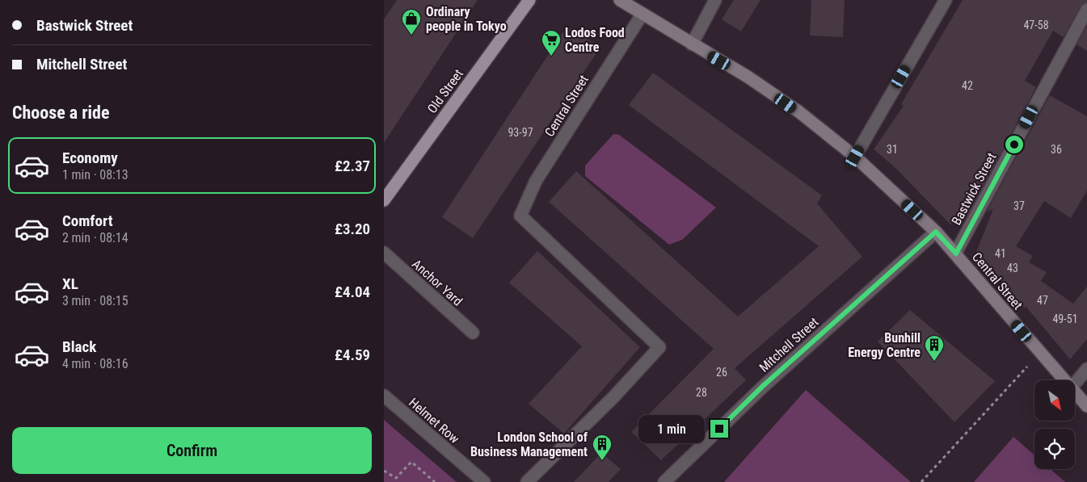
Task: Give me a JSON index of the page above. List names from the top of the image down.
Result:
{
  "streets": {
    "main road": ["Old Street"],
    "street": [
      "Central Street",
      "Bastwick Street",
      "Anchor Yard",
      "Mitchell Street",
      "Helmet Row"
    ]
  },
  "crossings": [
    ["Central Street", "Bastwick Street"],
    ["Central Street", "Mitchell Street"]
  ],
  "places": {
    "shop": ["Ordinary people in Tokyo"],
    "supermarket": ["Lodos Food Centre"],
    "building": ["Bunhill Energy Centre", "London School of Business Management"]
  },
  "house_numbers": [
    "47-58",
    "42",
    "93-97",
    "31",
    "36",
    "37",
    "41",
    "43",
    "47",
    "49-51",
    "26",
    "28"
  ],
  "north": "bottom right",
  "page": {
    "banner": ["Bastwick Street", "Mitchell Street"],
    "heading": "Choose a ride",
    "list": [
      {
        "name": "Economy",
        "note": "1 min · 08:13",
        "value": "£2.37"
      },
      {
        "name": "Comfort",
        "note": "2 min · 08:14",
        "value": "£3.20"
      },
      {
        "name": "XL",
        "note": "3 min · 08:15",
        "value": "£4.04"
      },
      {
        "name": "Black",
        "note": "4 min · 08:16",
        "value": "£4.59"
      }
    ],
    "bubble": "1 min",
    "buttons": "Confirm"
  }
}
